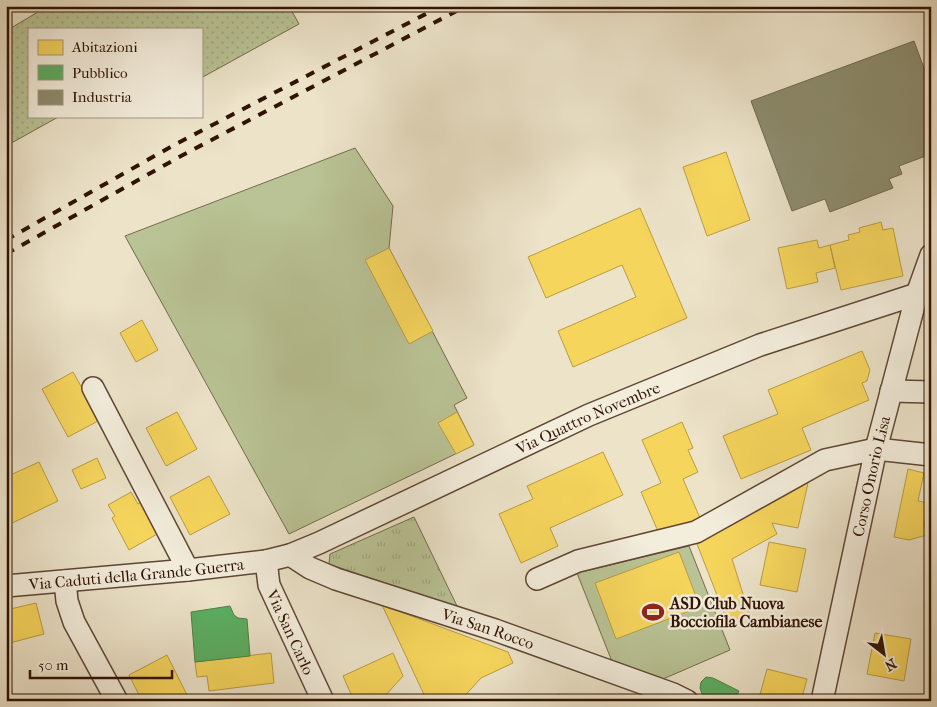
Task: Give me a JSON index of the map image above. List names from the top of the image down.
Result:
{
  "streets": {
    "street": [
      "Via Quattro Novembre",
      "Corso Onorio Lisa",
      "Via Caduti della Grande Guerra",
      "Via San Rocco",
      "Via San Carlo"
    ]
  },
  "crossings": [
    ["Via Quattro Novembre", "Corso Onorio Lisa"],
    ["Via Quattro Novembre", "Via Caduti della Grande Guerra"],
    ["Via Quattro Novembre", "Via San Rocco"],
    ["Via Quattro Novembre", "Via San Carlo"],
    ["Via Caduti della Grande Guerra", "Via San Carlo"]
  ],
  "places": {
    "sports": ["ASD Club Nuova Bocciofila Cambianese"]
  },
  "legend": ["Abitazioni", "Pubblico", "Industria"],
  "scale_bar": "50 m",
  "north": "bottom right"
}
